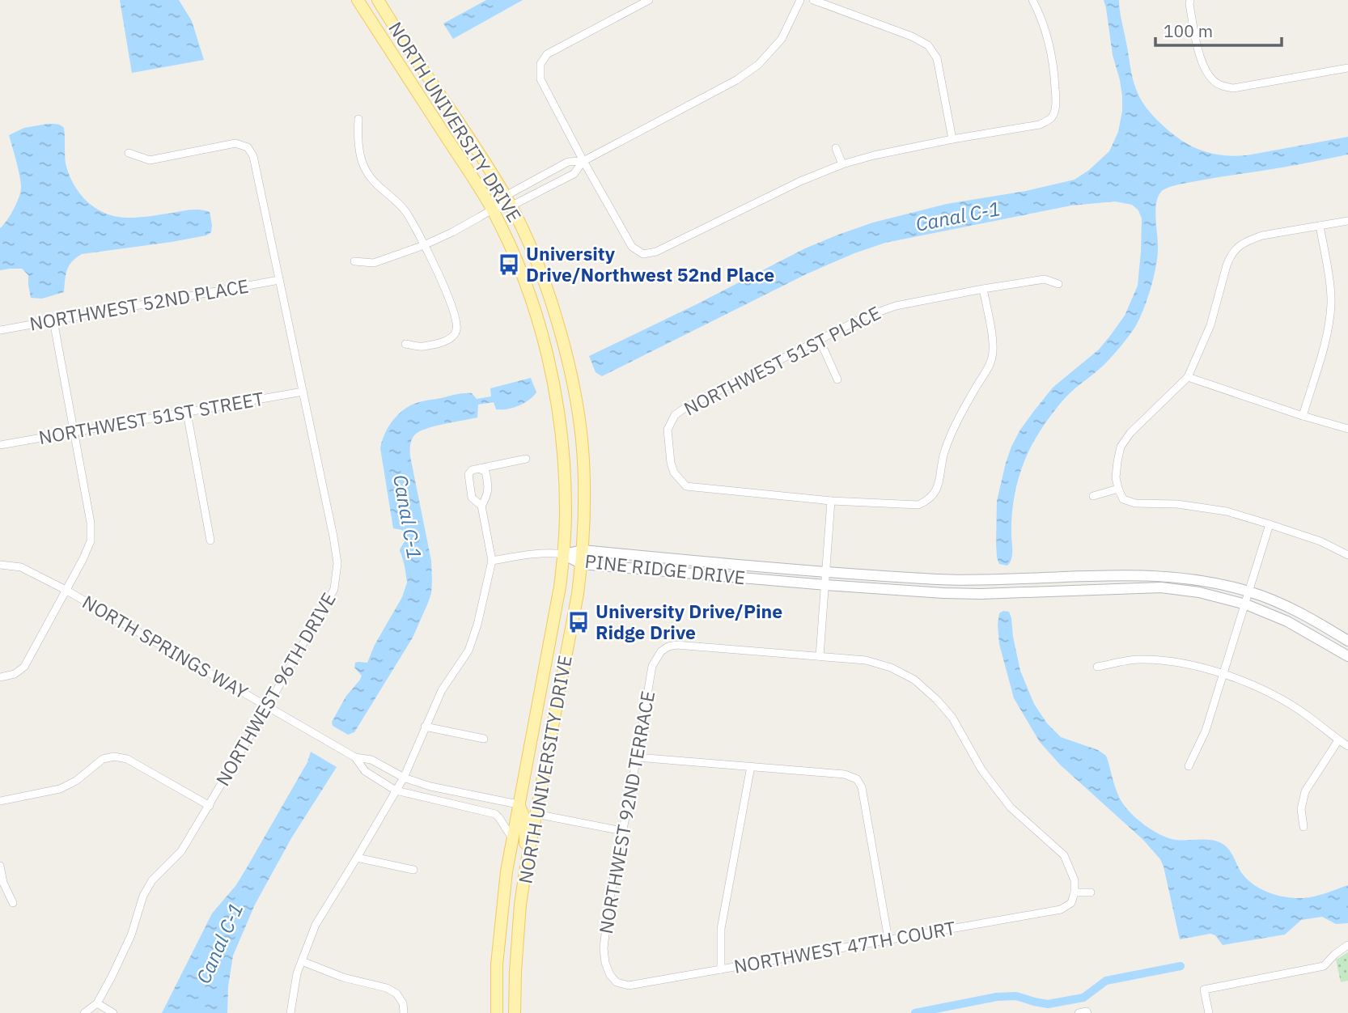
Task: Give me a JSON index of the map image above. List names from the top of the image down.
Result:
{
  "streets": {
    "main road": ["NORTH UNIVERSITY DRIVE"],
    "street": [
      "NORTHWEST 52ND PLACE",
      "NORTHWEST 51ST PLACE",
      "NORTHWEST 51ST STREET",
      "PINE RIDGE DRIVE",
      "NORTH SPRINGS WAY",
      "NORTHWEST 96TH DRIVE",
      "NORTHWEST 92ND TERRACE",
      "NORTHWEST 47TH COURT"
    ]
  },
  "crossings": [
    ["NORTH UNIVERSITY DRIVE", "PINE RIDGE DRIVE"],
    ["NORTH UNIVERSITY DRIVE", "NORTH SPRINGS WAY"],
    ["NORTHWEST 52ND PLACE", "NORTHWEST 96TH DRIVE"],
    ["NORTHWEST 51ST STREET", "NORTHWEST 96TH DRIVE"],
    ["NORTH SPRINGS WAY", "NORTHWEST 96TH DRIVE"],
    ["NORTHWEST 92ND TERRACE", "NORTHWEST 47TH COURT"]
  ],
  "water": ["Canal C-1"],
  "places": {
    "bus stop": ["University Drive/Northwest 52nd Place", "University Drive/Pine Ridge Drive"]
  },
  "scale_bar": "100 m"
}
